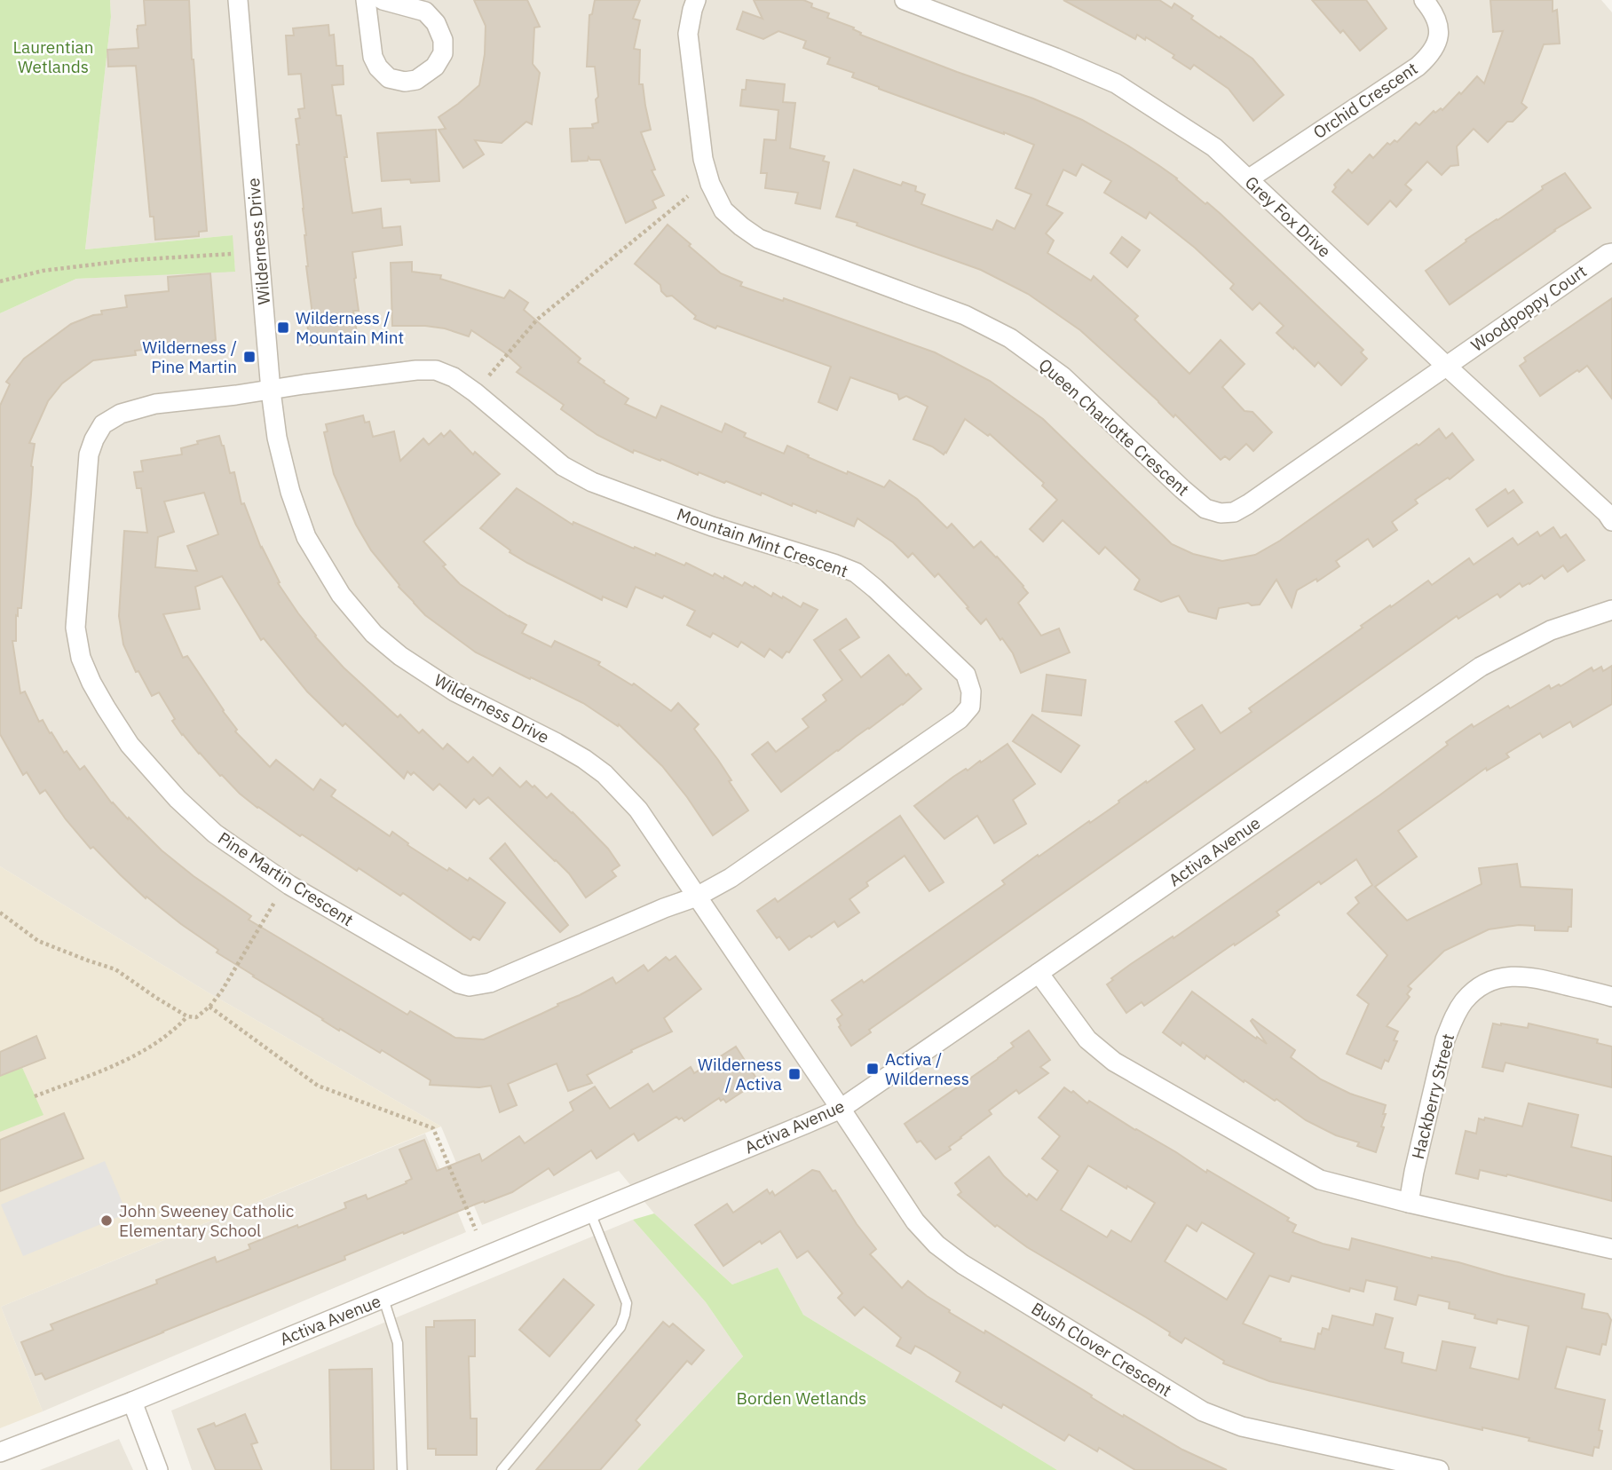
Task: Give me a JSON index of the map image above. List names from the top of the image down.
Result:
{
  "streets": {
    "street": [
      "Orchid Crescent",
      "Grey Fox Drive",
      "Wilderness Drive",
      "Woodpoppy Court",
      "Queen Charlotte Crescent",
      "Mountain Mint Crescent",
      "Activa Avenue",
      "Pine Martin Crescent",
      "Hackberry Street",
      "Bush Clover Crescent"
    ]
  },
  "crossings": [
    ["Orchid Crescent", "Grey Fox Drive"],
    ["Grey Fox Drive", "Woodpoppy Court"],
    ["Grey Fox Drive", "Queen Charlotte Crescent"],
    ["Wilderness Drive", "Mountain Mint Crescent"],
    ["Wilderness Drive", "Activa Avenue"],
    ["Wilderness Drive", "Pine Martin Crescent"],
    ["Wilderness Drive", "Bush Clover Crescent"],
    ["Woodpoppy Court", "Queen Charlotte Crescent"],
    ["Mountain Mint Crescent", "Pine Martin Crescent"],
    ["Activa Avenue", "Bush Clover Crescent"]
  ],
  "parks": ["Laurentian Wetlands", "Borden Wetlands"],
  "places": {
    "transit": [
      "Wilderness / Mountain Mint",
      "Wilderness / Pine Martin",
      "Activa / Wilderness",
      "Wilderness / Activa"
    ],
    "other": ["John Sweeney Catholic Elementary School"]
  }
}
